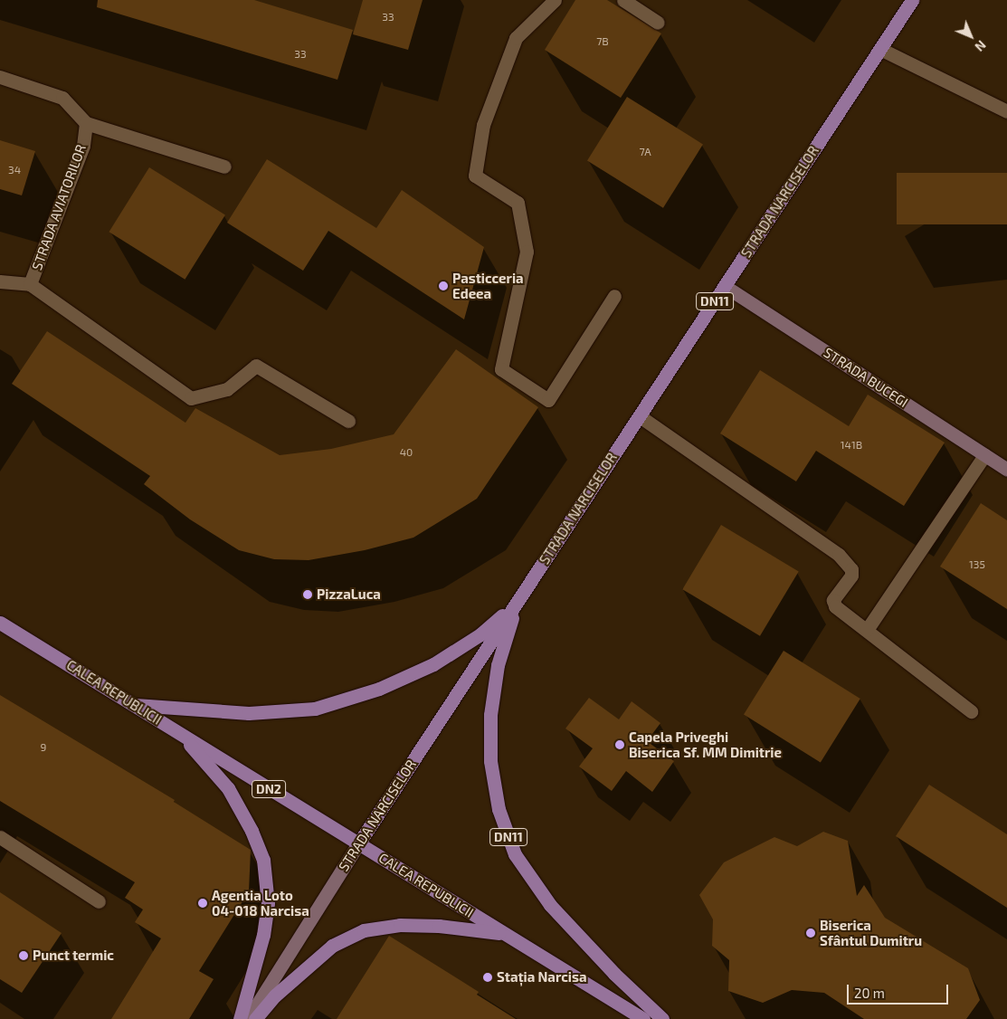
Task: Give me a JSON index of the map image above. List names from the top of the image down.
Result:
{
  "streets": {
    "main road": [
      "STRADA NARCISELOR",
      "DN11",
      "CALEA REPUBLICII",
      "DN2"
    ],
    "street": ["STRADA AVIATORILOR", "STRADA BUCEGI"]
  },
  "crossings": [
    ["STRADA NARCISELOR", "DN11"],
    ["STRADA NARCISELOR", "STRADA BUCEGI"],
    ["STRADA NARCISELOR", "CALEA REPUBLICII"],
    ["DN11", "CALEA REPUBLICII"]
  ],
  "places": [
    "Pasticceria Edeea",
    "PizzaLuca",
    "Capela Priveghi Biserica Sf. MM Dimitrie",
    "Agentia Loto 04-018 Narcisa",
    "Biserica Sfântul Dumitru",
    "Punct termic",
    "Stația Narcisa"
  ],
  "house_numbers": [
    "33",
    "7B",
    "33",
    "7A",
    "34",
    "141B",
    "40",
    "135",
    "9"
  ],
  "scale_bar": "20 m",
  "north": "bottom right"
}
